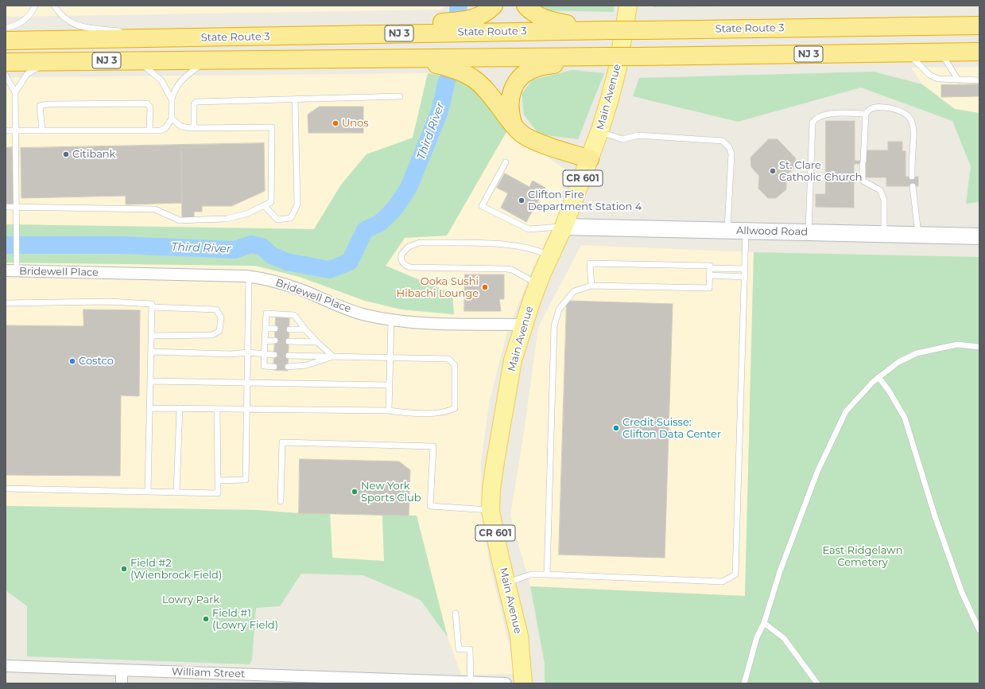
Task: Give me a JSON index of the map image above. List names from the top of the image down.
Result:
{
  "streets": {
    "highway": ["State Route 3", "NJ 3"],
    "main road": ["Main Avenue", "CR 601", "Allwood Road"],
    "street": ["Bridewell Place", "William Street"]
  },
  "crossings": [
    ["Main Avenue", "Allwood Road"],
    ["Main Avenue", "Bridewell Place"]
  ],
  "water": ["Third River"],
  "parks": ["East Ridgelawn Cemetery", "Lowry Park"],
  "places": [
    "Unos",
    "Citibank",
    "St. Clare Catholic Church",
    "Clifton Fire Department Station 4",
    "Ooka Sushi Hibachi Lounge",
    "Costco",
    "Credit Suisse: Clifton Data Center",
    "New York Sports Club",
    "Field #2 (Wienbrock Field)",
    "Field #1 (Lowry Field)"
  ]
}
